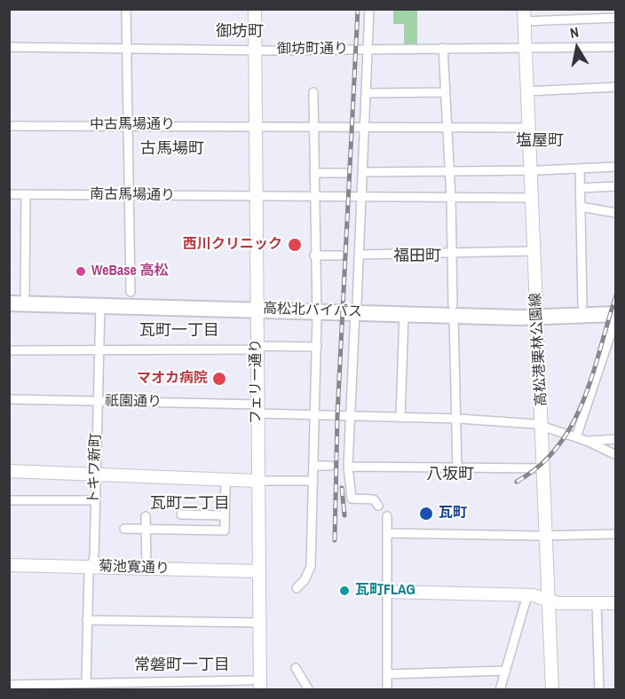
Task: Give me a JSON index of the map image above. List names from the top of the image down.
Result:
{
  "streets": {
    "highway": ["高松北バイパス"],
    "street": [
      "御坊町通り",
      "中古馬場通り",
      "南古馬場通り",
      "高松港栗林公園線",
      "フェリー通り",
      "祇園通り",
      "トキワ新町",
      "菊池寛通り"
    ]
  },
  "crossings": [
    ["御坊町通り", "高松港栗林公園線"],
    ["御坊町通り", "フェリー通り"],
    ["中古馬場通り", "高松港栗林公園線"],
    ["中古馬場通り", "フェリー通り"],
    ["南古馬場通り", "高松港栗林公園線"],
    ["南古馬場通り", "フェリー通り"],
    ["高松北バイパス", "高松港栗林公園線"],
    ["高松北バイパス", "フェリー通り"],
    ["高松北バイパス", "トキワ新町"],
    ["高松港栗林公園線", "祇園通り"],
    ["フェリー通り", "祇園通り"],
    ["フェリー通り", "菊池寛通り"],
    ["祇園通り", "トキワ新町"],
    ["トキワ新町", "菊池寛通り"]
  ],
  "districts": [
    "御坊町",
    "塩屋町",
    "古馬場町",
    "福田町",
    "瓦町一丁目",
    "八坂町",
    "瓦町二丁目",
    "常磐町一丁目"
  ],
  "places": [
    "西川クリニック",
    "WeBase 高松",
    "マオカ病院",
    "瓦町",
    "瓦町FLAG"
  ],
  "north": "top"
}
